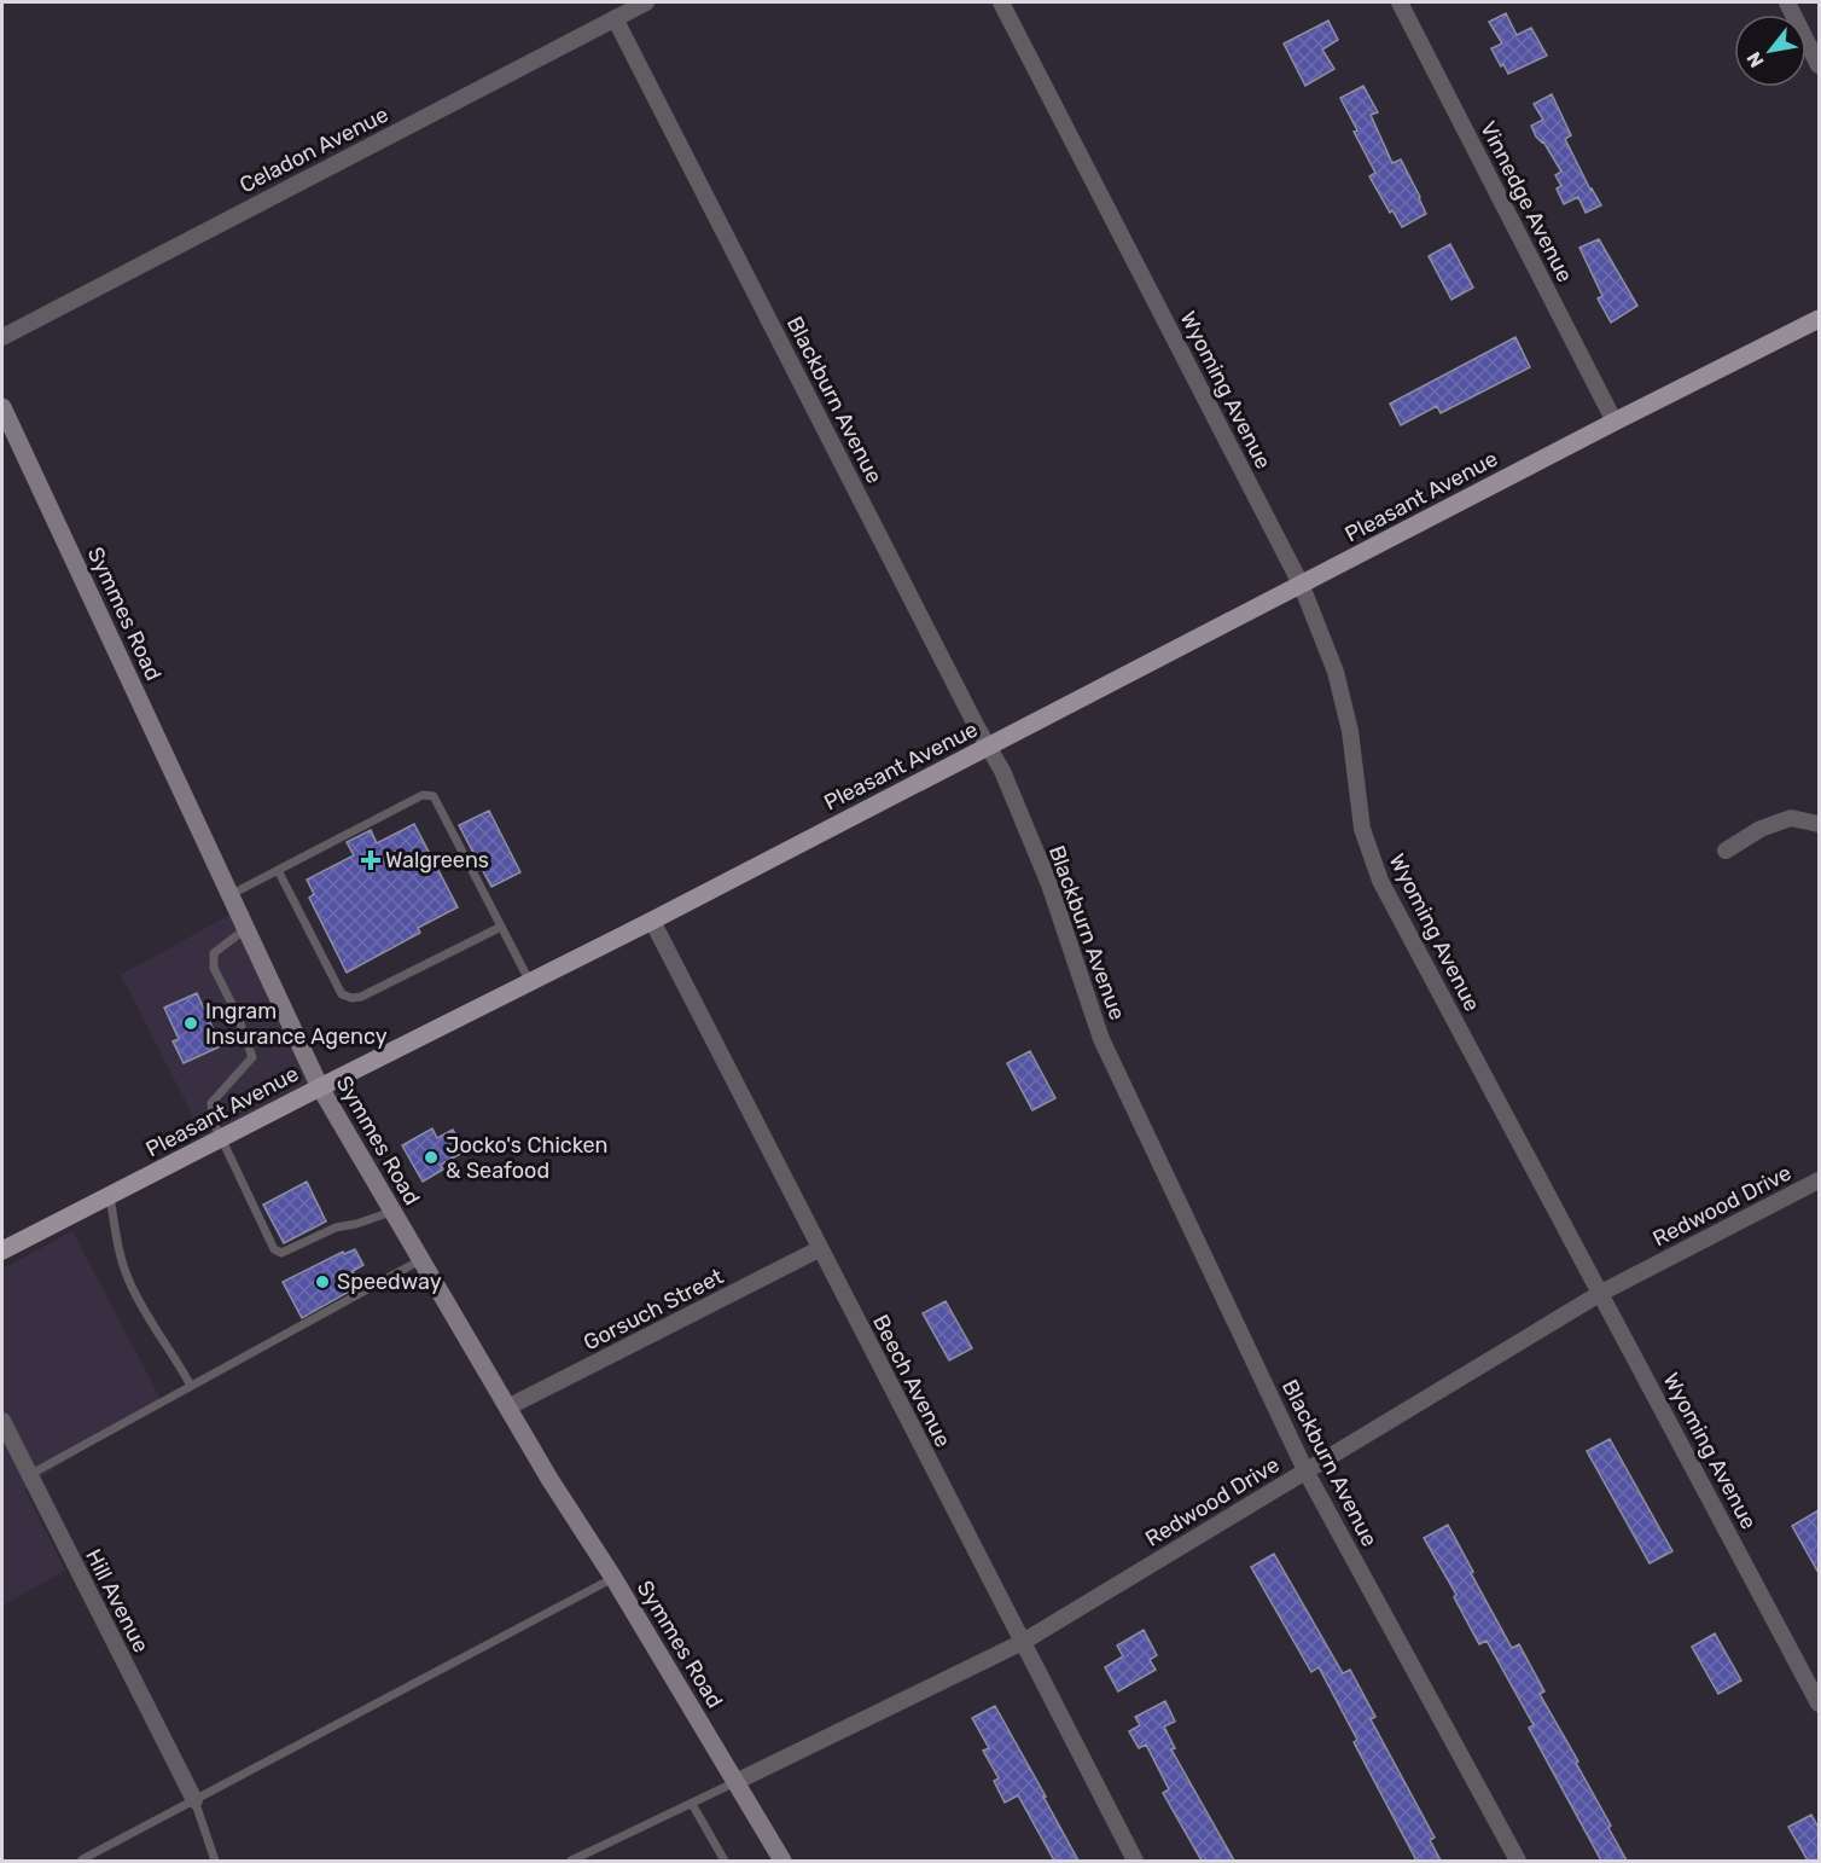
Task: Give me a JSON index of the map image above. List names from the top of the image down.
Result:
{
  "streets": {
    "main road": ["Pleasant Avenue"],
    "street": [
      "Celadon Avenue",
      "Vinnedge Avenue",
      "Wyoming Avenue",
      "Blackburn Avenue",
      "Symmes Road",
      "Redwood Drive",
      "Gorsuch Street",
      "Beech Avenue",
      "Hill Avenue"
    ]
  },
  "crossings": [
    ["Celadon Avenue", "Blackburn Avenue"],
    ["Vinnedge Avenue", "Pleasant Avenue"],
    ["Wyoming Avenue", "Pleasant Avenue"],
    ["Wyoming Avenue", "Redwood Drive"],
    ["Blackburn Avenue", "Pleasant Avenue"],
    ["Blackburn Avenue", "Redwood Drive"],
    ["Pleasant Avenue", "Symmes Road"],
    ["Pleasant Avenue", "Beech Avenue"],
    ["Symmes Road", "Redwood Drive"],
    ["Symmes Road", "Gorsuch Street"],
    ["Redwood Drive", "Beech Avenue"],
    ["Gorsuch Street", "Beech Avenue"]
  ],
  "places": {
    "health": ["Walgreens"],
    "other": ["Ingram Insurance Agency", "Jocko's Chicken & Seafood", "Speedway"]
  },
  "north": "bottom left"
}
